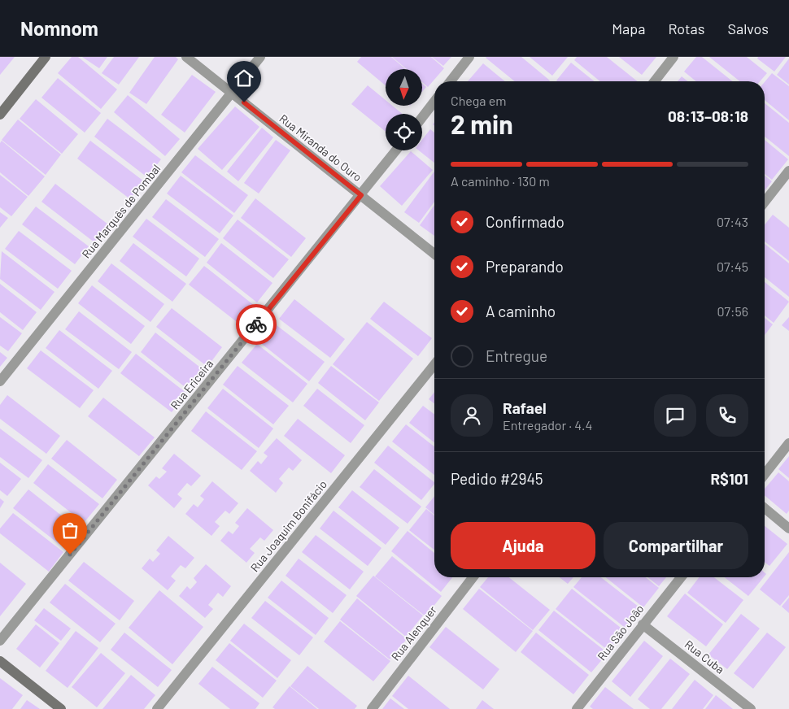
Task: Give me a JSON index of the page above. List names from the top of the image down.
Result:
{
  "streets": {
    "street": [
      "Rua Miranda do Ouro",
      "Rua Marquês de Pombal",
      "Rua Ericeira",
      "Rua Joaquim Bonifácio",
      "Rua São João",
      "Rua Alenquer",
      "Rua Cuba"
    ]
  },
  "crossings": [
    ["Rua Miranda do Ouro", "Rua Marquês de Pombal"],
    ["Rua Miranda do Ouro", "Rua Ericeira"],
    ["Rua São João", "Rua Cuba"]
  ],
  "north": "bottom",
  "page": {
    "header": "Nomnom",
    "nav": ["Mapa", "Rotas", "Salvos"],
    "heading": ["2 min", "Chega em", "08:13–08:18"],
    "panel": [
      "Rafael",
      "Entregador · 4.4",
      "Pedido #2945",
      "R$101"
    ],
    "bar": "A caminho · 130 m",
    "list": [
      ["Confirmado", "07:43"],
      ["Preparando", "07:45"],
      ["A caminho", "07:56"],
      "Entregue"
    ],
    "buttons": ["Ajuda", "Compartilhar"]
  }
}
